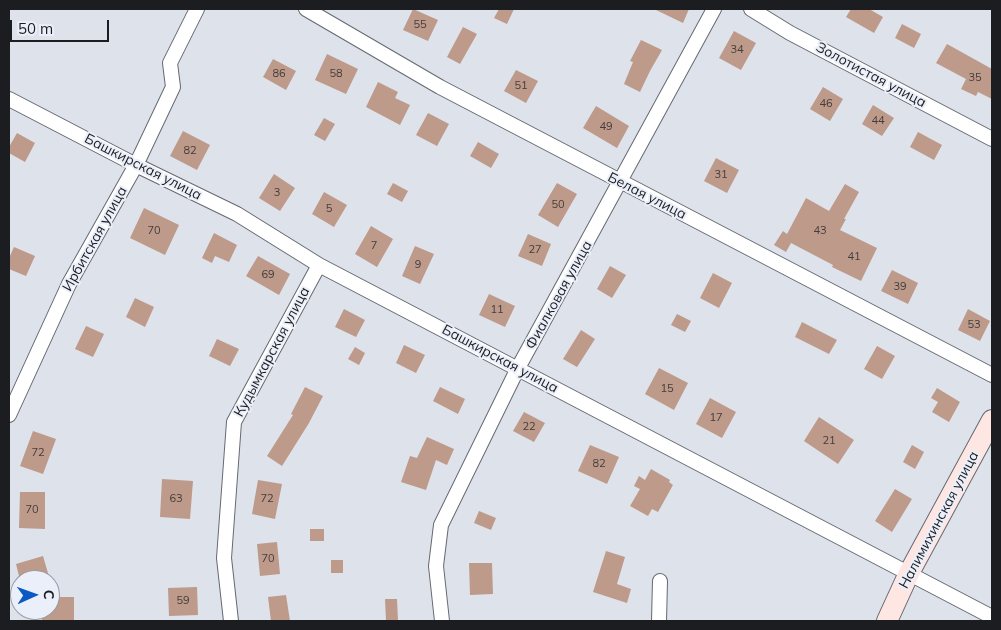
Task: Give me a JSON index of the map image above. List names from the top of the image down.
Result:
{
  "streets": {
    "street": [
      "Золотистая улица",
      "Башкирская улица",
      "Белая улица",
      "Ирбитская улица",
      "Фиалковая улица",
      "Кудымкарская улица",
      "Налимихинская улица"
    ]
  },
  "crossings": [
    ["Башкирская улица", "Ирбитская улица"],
    ["Башкирская улица", "Фиалковая улица"],
    ["Башкирская улица", "Кудымкарская улица"],
    ["Башкирская улица", "Налимихинская улица"],
    ["Белая улица", "Фиалковая улица"]
  ],
  "house_numbers": [
    "55",
    "34",
    "86",
    "58",
    "35",
    "51",
    "46",
    "44",
    "49",
    "82",
    "31",
    "3",
    "50",
    "5",
    "70",
    "43",
    "7",
    "27",
    "41",
    "9",
    "69",
    "39",
    "11",
    "53",
    "15",
    "17",
    "22",
    "21",
    "72",
    "82",
    "63",
    "72",
    "70",
    "70",
    "59"
  ],
  "scale_bar": "50 m",
  "north": "right"
}
